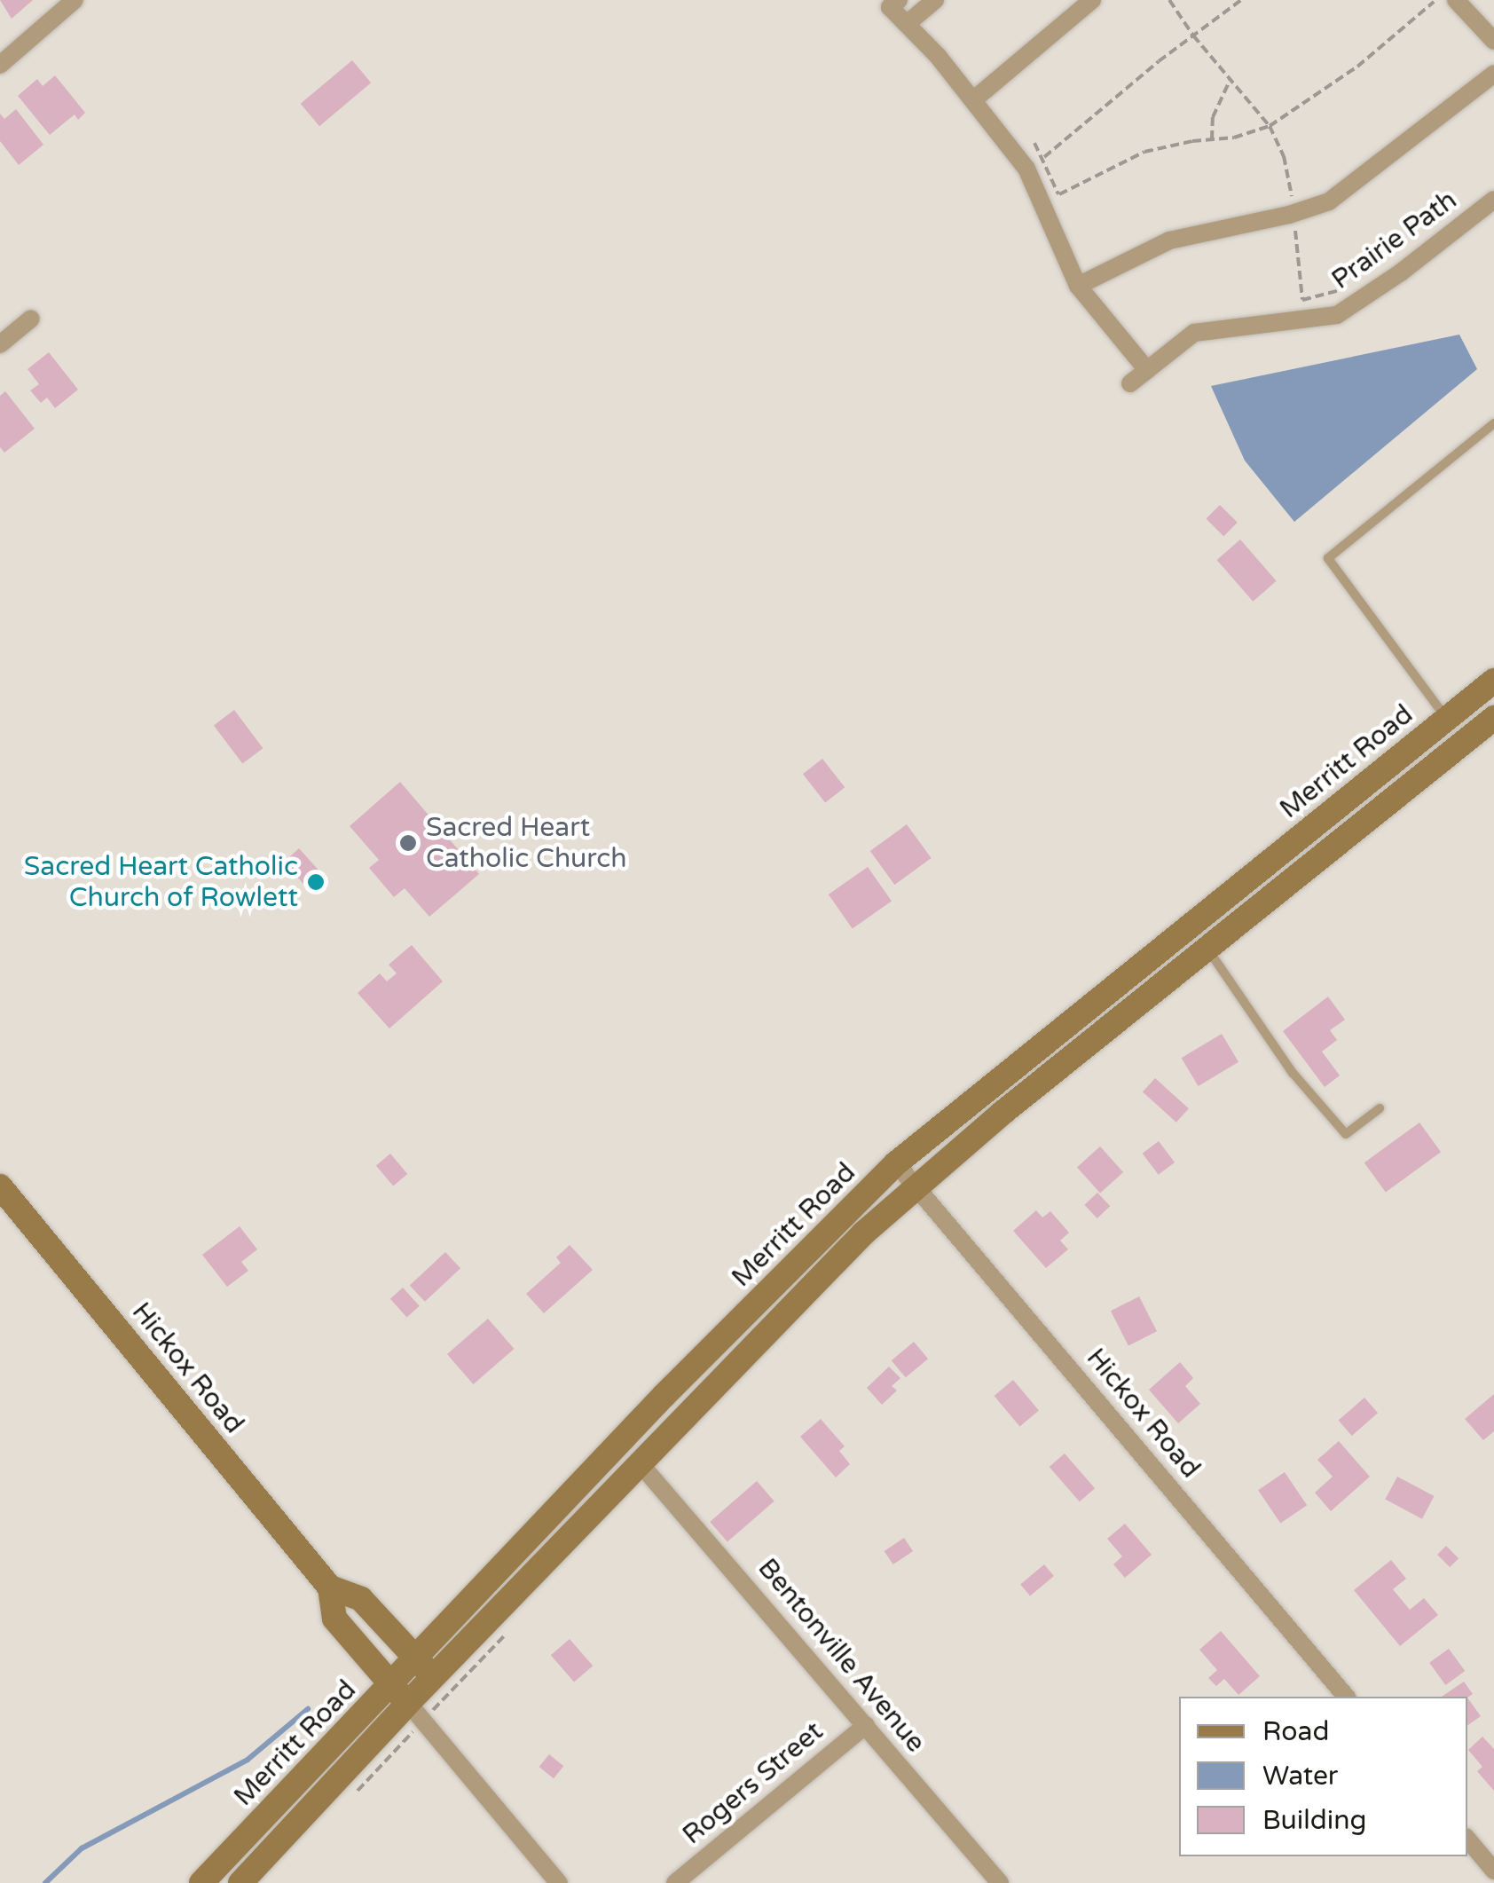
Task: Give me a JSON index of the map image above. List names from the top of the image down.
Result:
{
  "streets": {
    "street": [
      "Prairie Path",
      "Merritt Road",
      "Hickox Road",
      "Bentonville Avenue",
      "Rogers Street"
    ]
  },
  "crossings": [
    ["Merritt Road", "Hickox Road"],
    ["Merritt Road", "Bentonville Avenue"],
    ["Bentonville Avenue", "Rogers Street"]
  ],
  "places": ["Sacred Heart Catholic Church", "Sacred Heart Catholic Church of Rowlett"],
  "legend": ["Road", "Water", "Building"]
}
